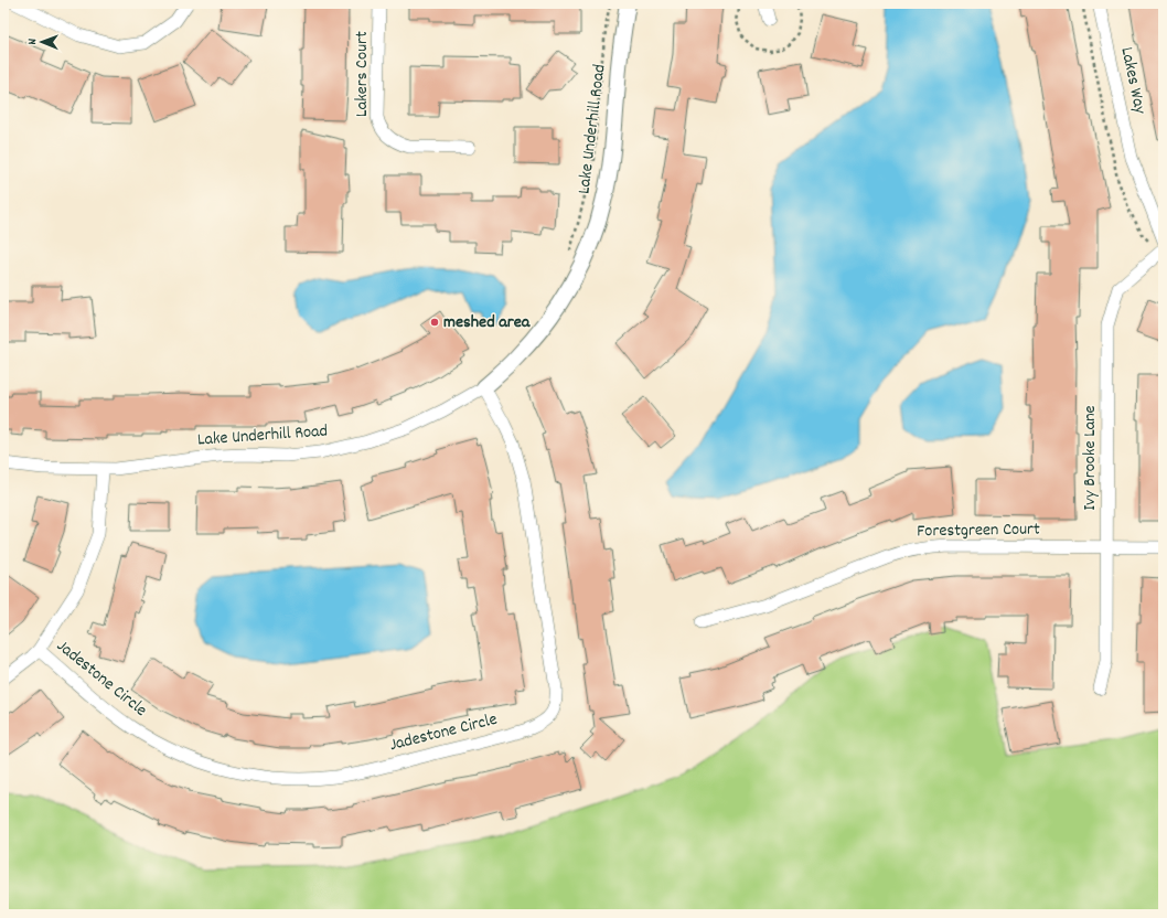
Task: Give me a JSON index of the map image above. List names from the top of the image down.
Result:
{
  "streets": {
    "street": [
      "Lakers Court",
      "Lakes Way",
      "Lake Underhill Road",
      "Ivy Brooke Lane",
      "Forestgreen Court",
      "Jadestone Circle"
    ]
  },
  "crossings": [
    ["Lake Underhill Road", "Jadestone Circle"],
    ["Ivy Brooke Lane", "Forestgreen Court"]
  ],
  "places": ["meshed area"],
  "north": "left"
}
